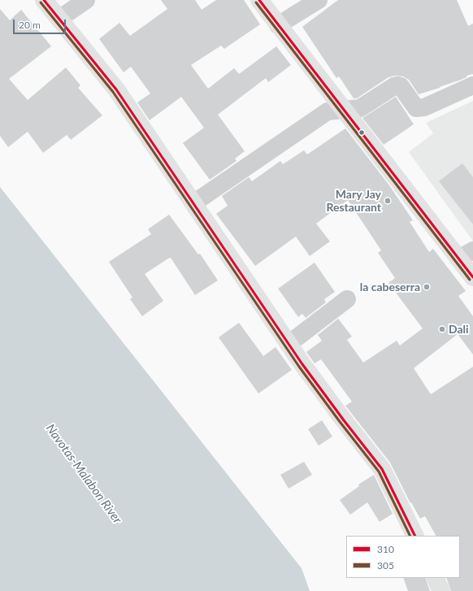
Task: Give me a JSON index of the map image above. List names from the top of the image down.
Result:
{
  "water": ["Navotas-Malabon River"],
  "places": ["Mary Jay Restaurant", "la cabeserra", "Dali"],
  "lines": ["transit line 310", "transit line 305"],
  "legend": ["310", "305"],
  "scale_bar": "20 m"
}
